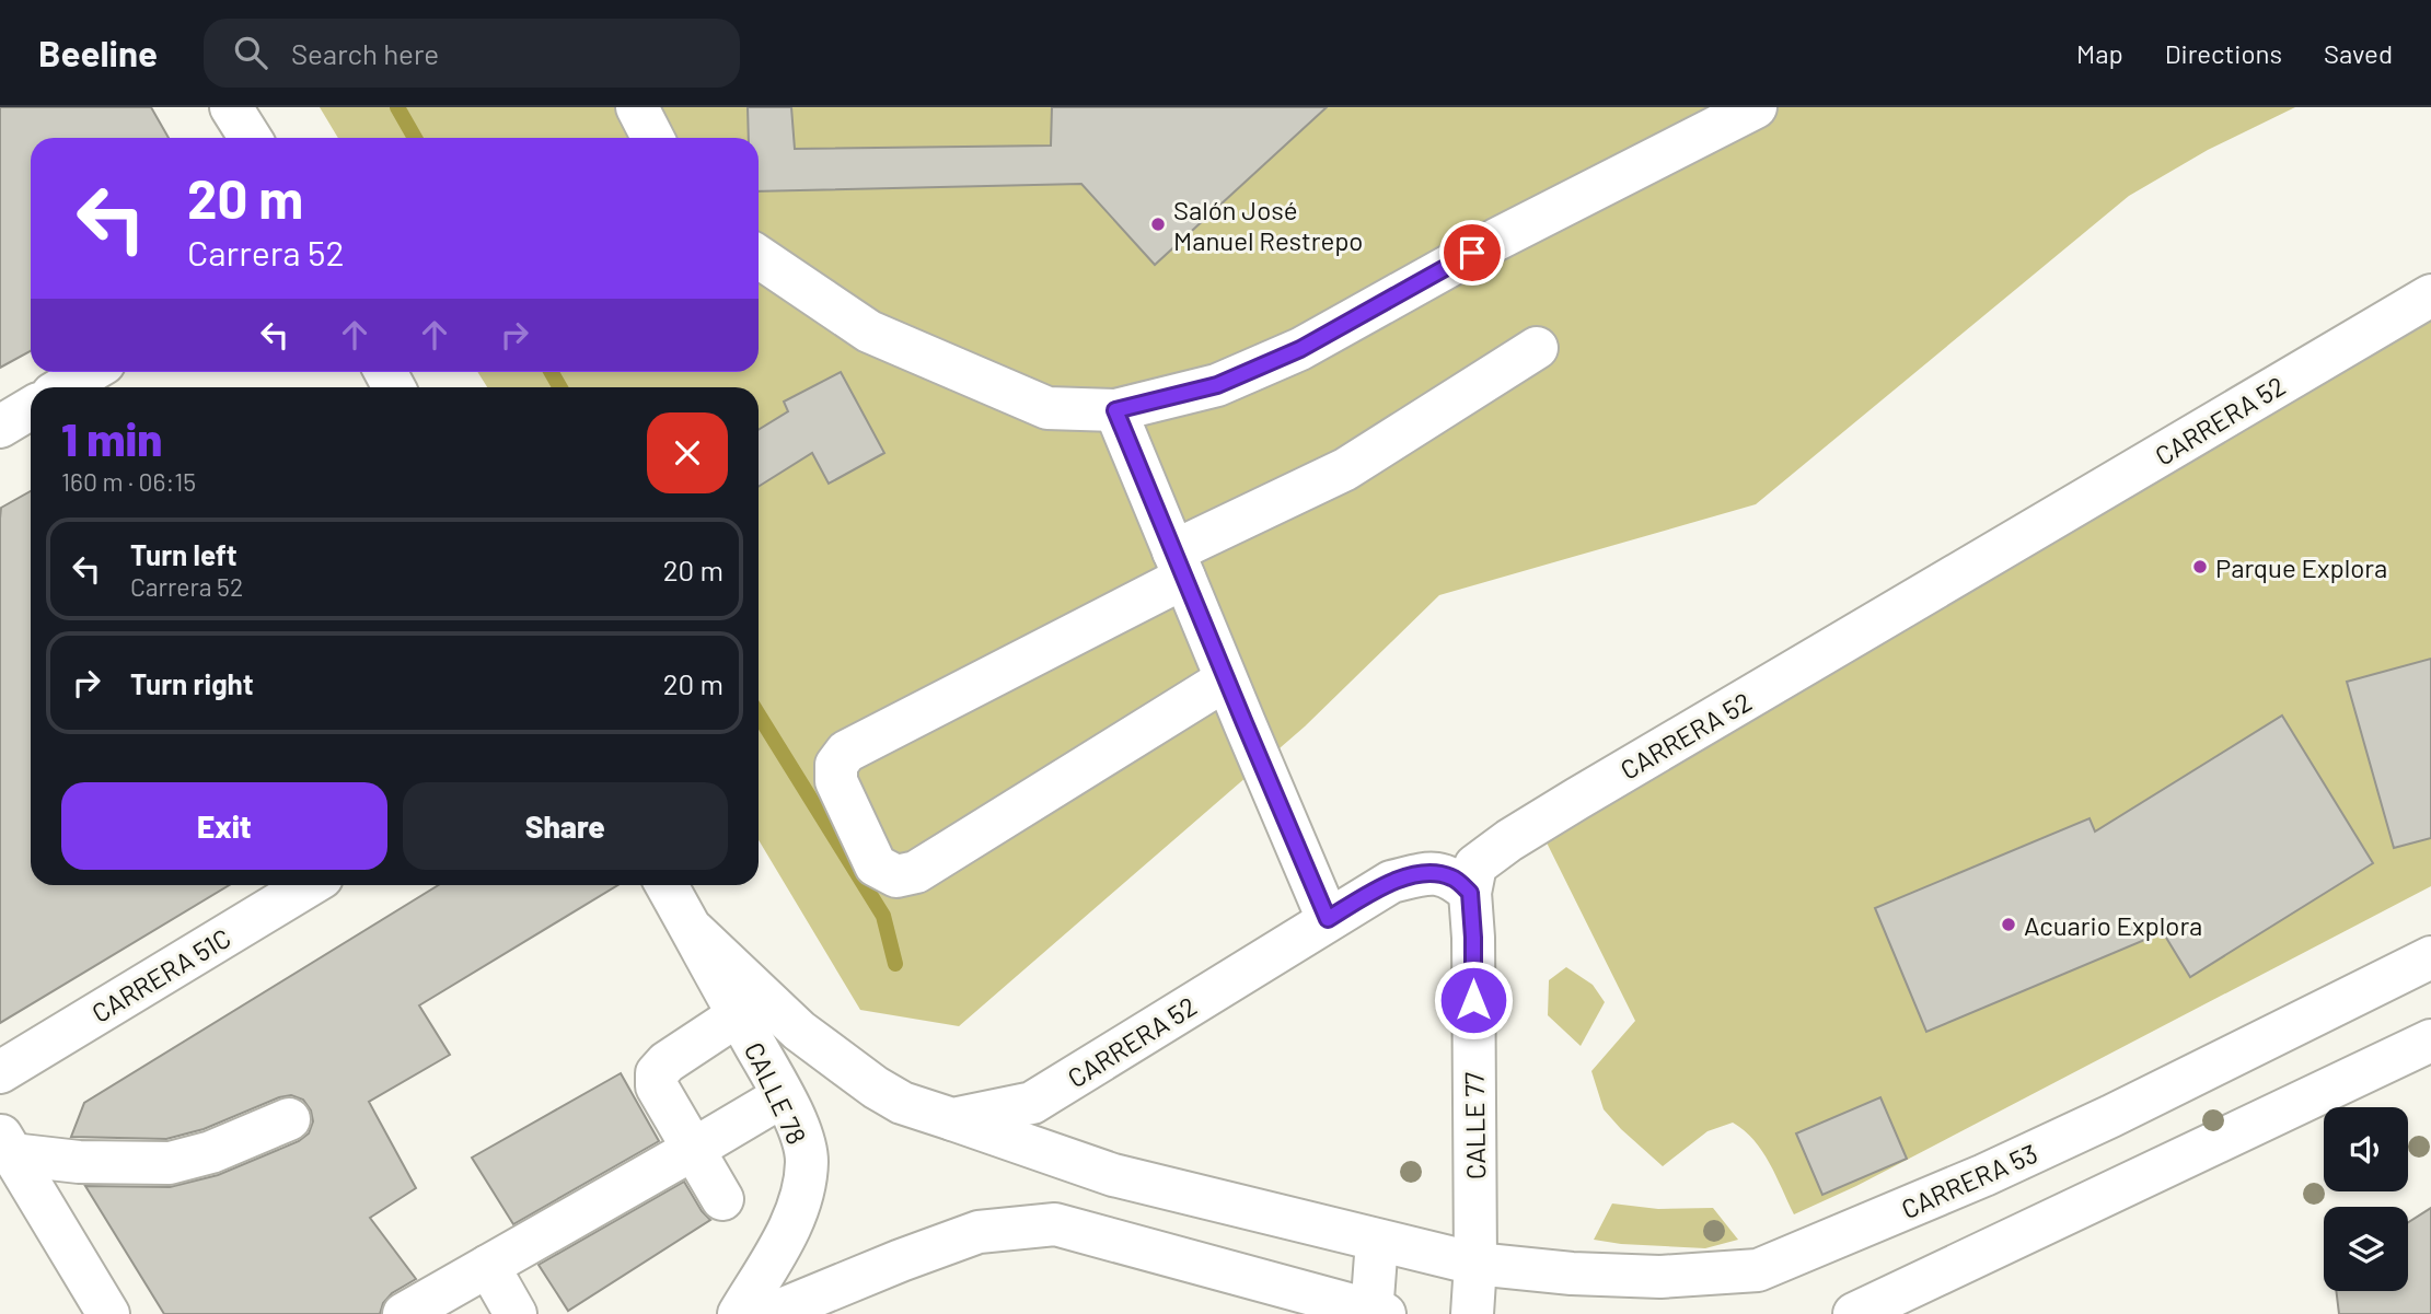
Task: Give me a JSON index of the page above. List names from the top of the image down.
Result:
{
  "streets": {
    "main road": [
      "CARRERA 52",
      "CARRERA 51C",
      "CALLE 78",
      "CALLE 77",
      "CARRERA 53"
    ]
  },
  "crossings": [
    ["CARRERA 52", "CALLE 78"],
    ["CARRERA 52", "CALLE 77"],
    ["CARRERA 52", "CARRERA 53"],
    ["CALLE 77", "CARRERA 53"]
  ],
  "places": ["Salón José Manuel Restrepo", "Parque Explora", "Acuario Explora"],
  "page": {
    "header": "Beeline",
    "search": "Search here",
    "nav": ["Map", "Directions", "Saved"],
    "turn": ["20 m", "Carrera 52"],
    "heading": ["1 min", "160 m · 06:15"],
    "list": [
      {
        "name": "Turn left",
        "note": "Carrera 52",
        "value": "20 m"
      },
      {
        "name": "Turn right",
        "value": "20 m"
      }
    ],
    "buttons": ["Exit", "Share"]
  }
}
